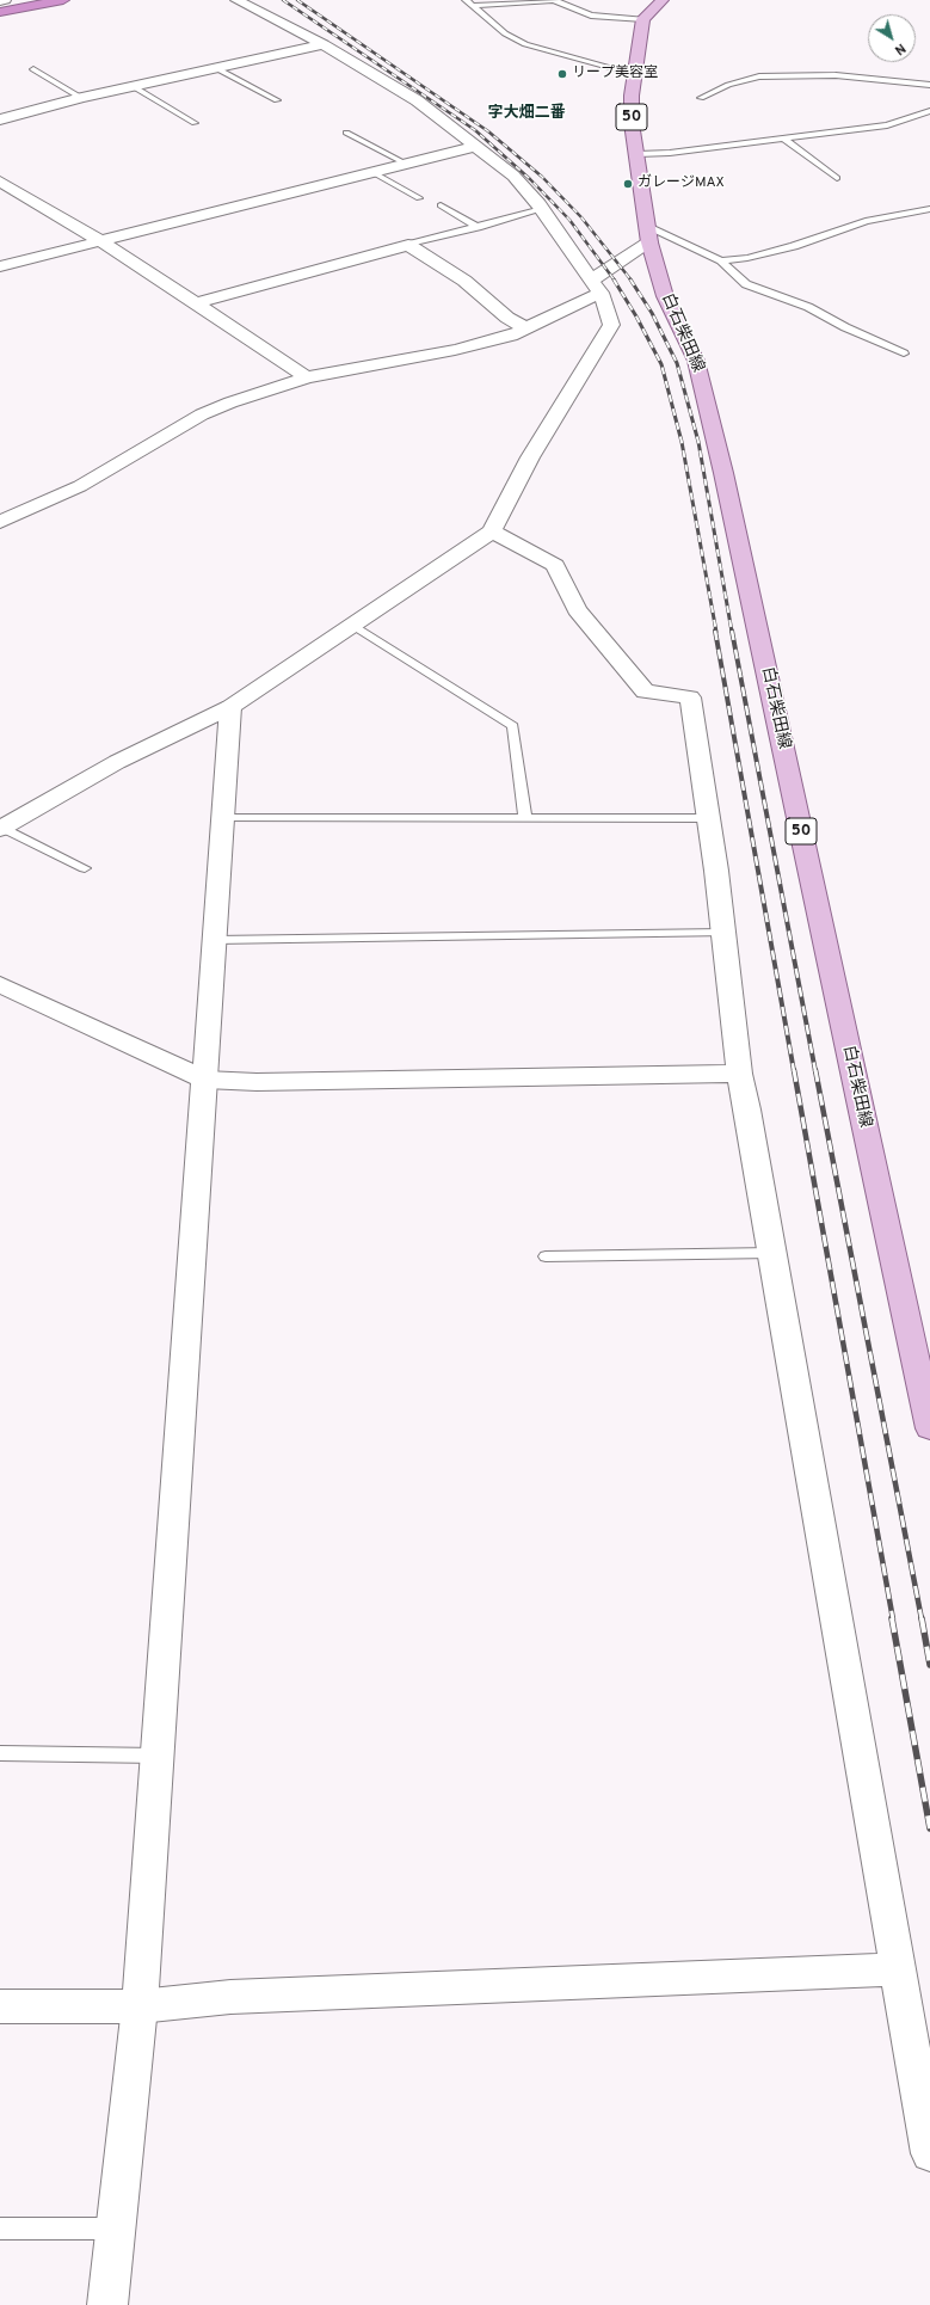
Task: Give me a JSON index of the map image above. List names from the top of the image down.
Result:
{
  "streets": {
    "main road": ["50", "白石柴田線"]
  },
  "districts": ["字大畑二番"],
  "places": ["リープ美容室", "ガレージMAX"],
  "north": "bottom right"
}
